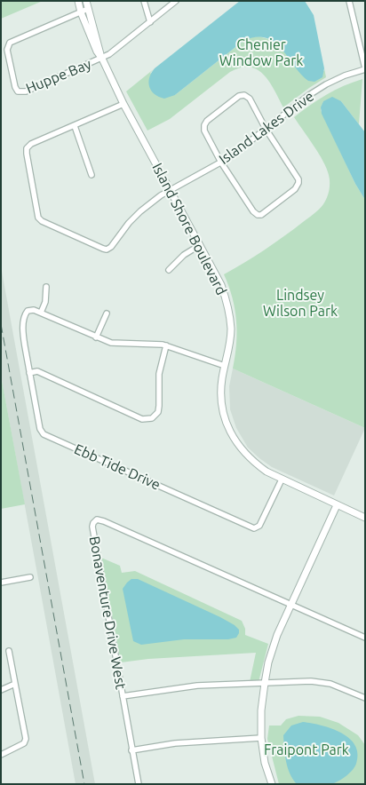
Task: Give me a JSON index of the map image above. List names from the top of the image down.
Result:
{
  "streets": {
    "street": [
      "Huppe Bay",
      "Island Lakes Drive",
      "Island Shore Boulevard",
      "Ebb Tide Drive",
      "Bonaventure Drive West"
    ]
  },
  "crossings": [
    ["Huppe Bay", "Island Shore Boulevard"],
    ["Island Lakes Drive", "Island Shore Boulevard"],
    ["Island Shore Boulevard", "Ebb Tide Drive"]
  ],
  "parks": ["Chenier Window Park", "Lindsey Wilson Park", "Fraipont Park"]
}
